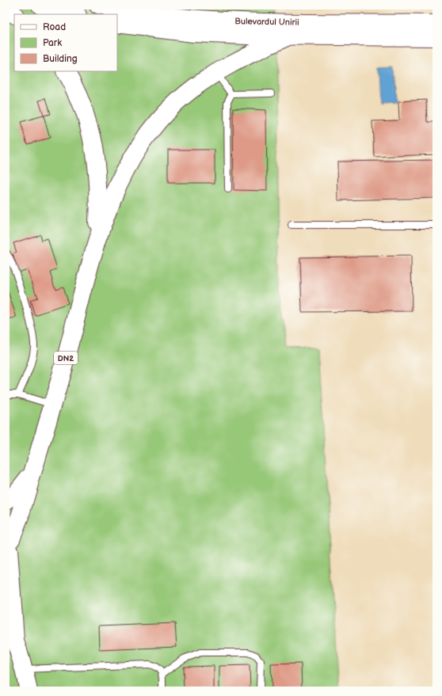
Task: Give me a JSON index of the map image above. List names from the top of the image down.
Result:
{
  "streets": {
    "main road": ["Bulevardul Unirii", "DN2"]
  },
  "legend": ["Road", "Park", "Building"]
}
